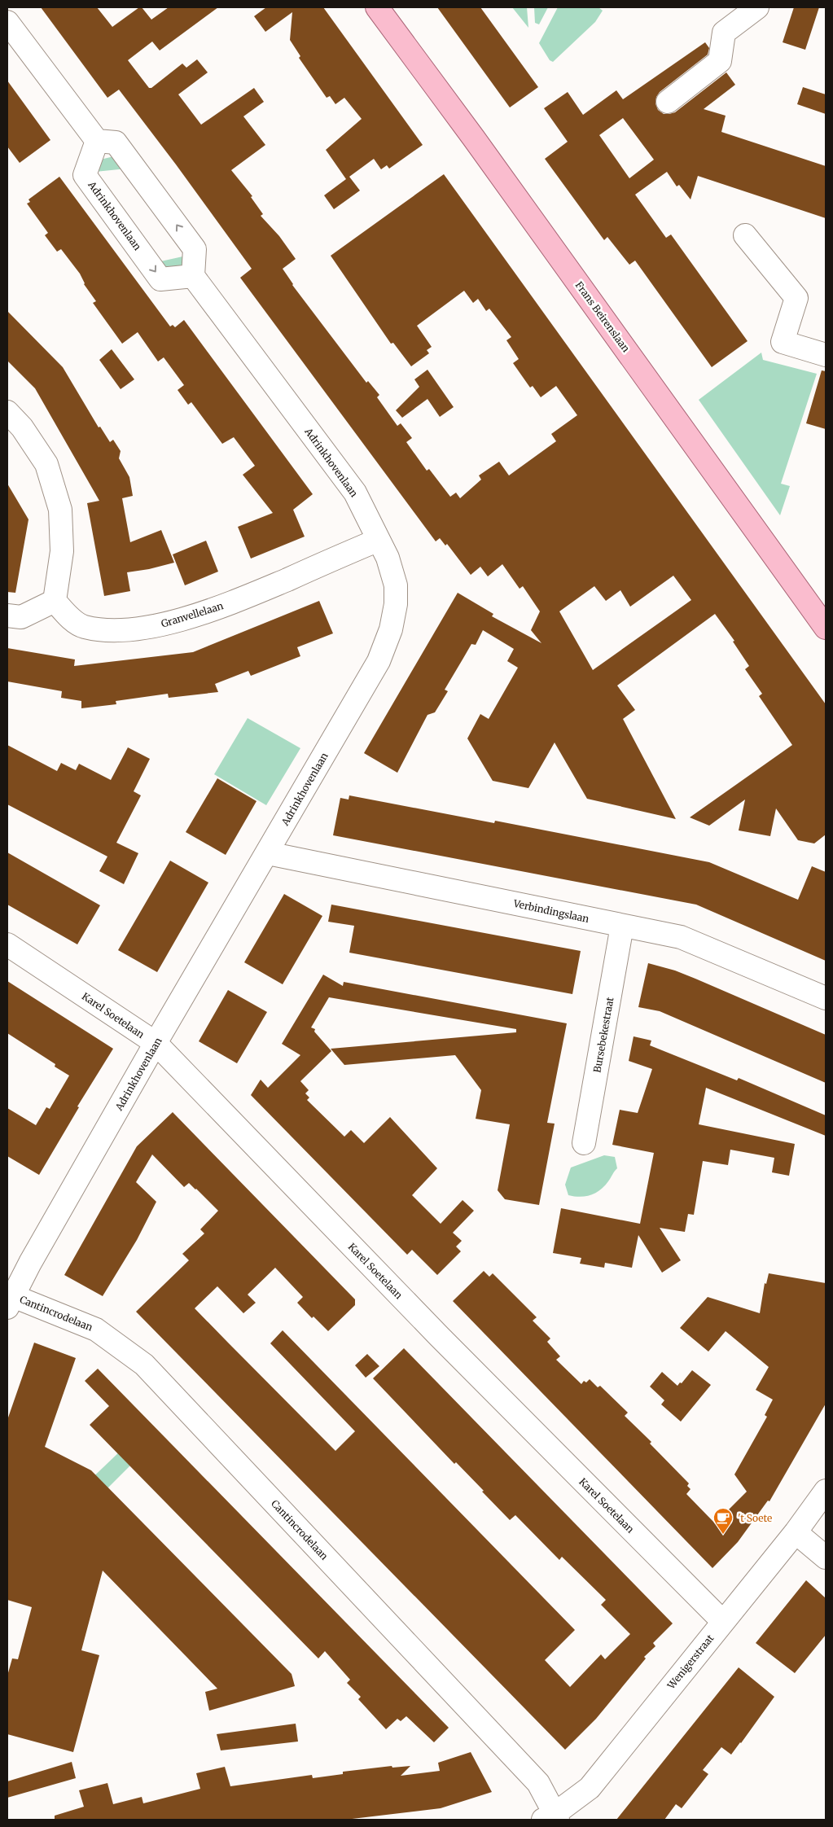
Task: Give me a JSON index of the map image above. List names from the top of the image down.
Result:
{
  "streets": {
    "main road": ["Frans Beirenslaan"],
    "street": [
      "Adrinkhovenlaan",
      "Granvellelaan",
      "Verbindingslaan",
      "Karel Soetelaan",
      "Bursebekestraat",
      "Cantincrodelaan",
      "Wenigerstraat"
    ]
  },
  "crossings": [
    ["Adrinkhovenlaan", "Granvellelaan"],
    ["Adrinkhovenlaan", "Verbindingslaan"],
    ["Adrinkhovenlaan", "Karel Soetelaan"],
    ["Adrinkhovenlaan", "Cantincrodelaan"],
    ["Verbindingslaan", "Bursebekestraat"],
    ["Karel Soetelaan", "Wenigerstraat"],
    ["Cantincrodelaan", "Wenigerstraat"]
  ],
  "places": {
    "cafe": ["'t Soete"]
  }
}
